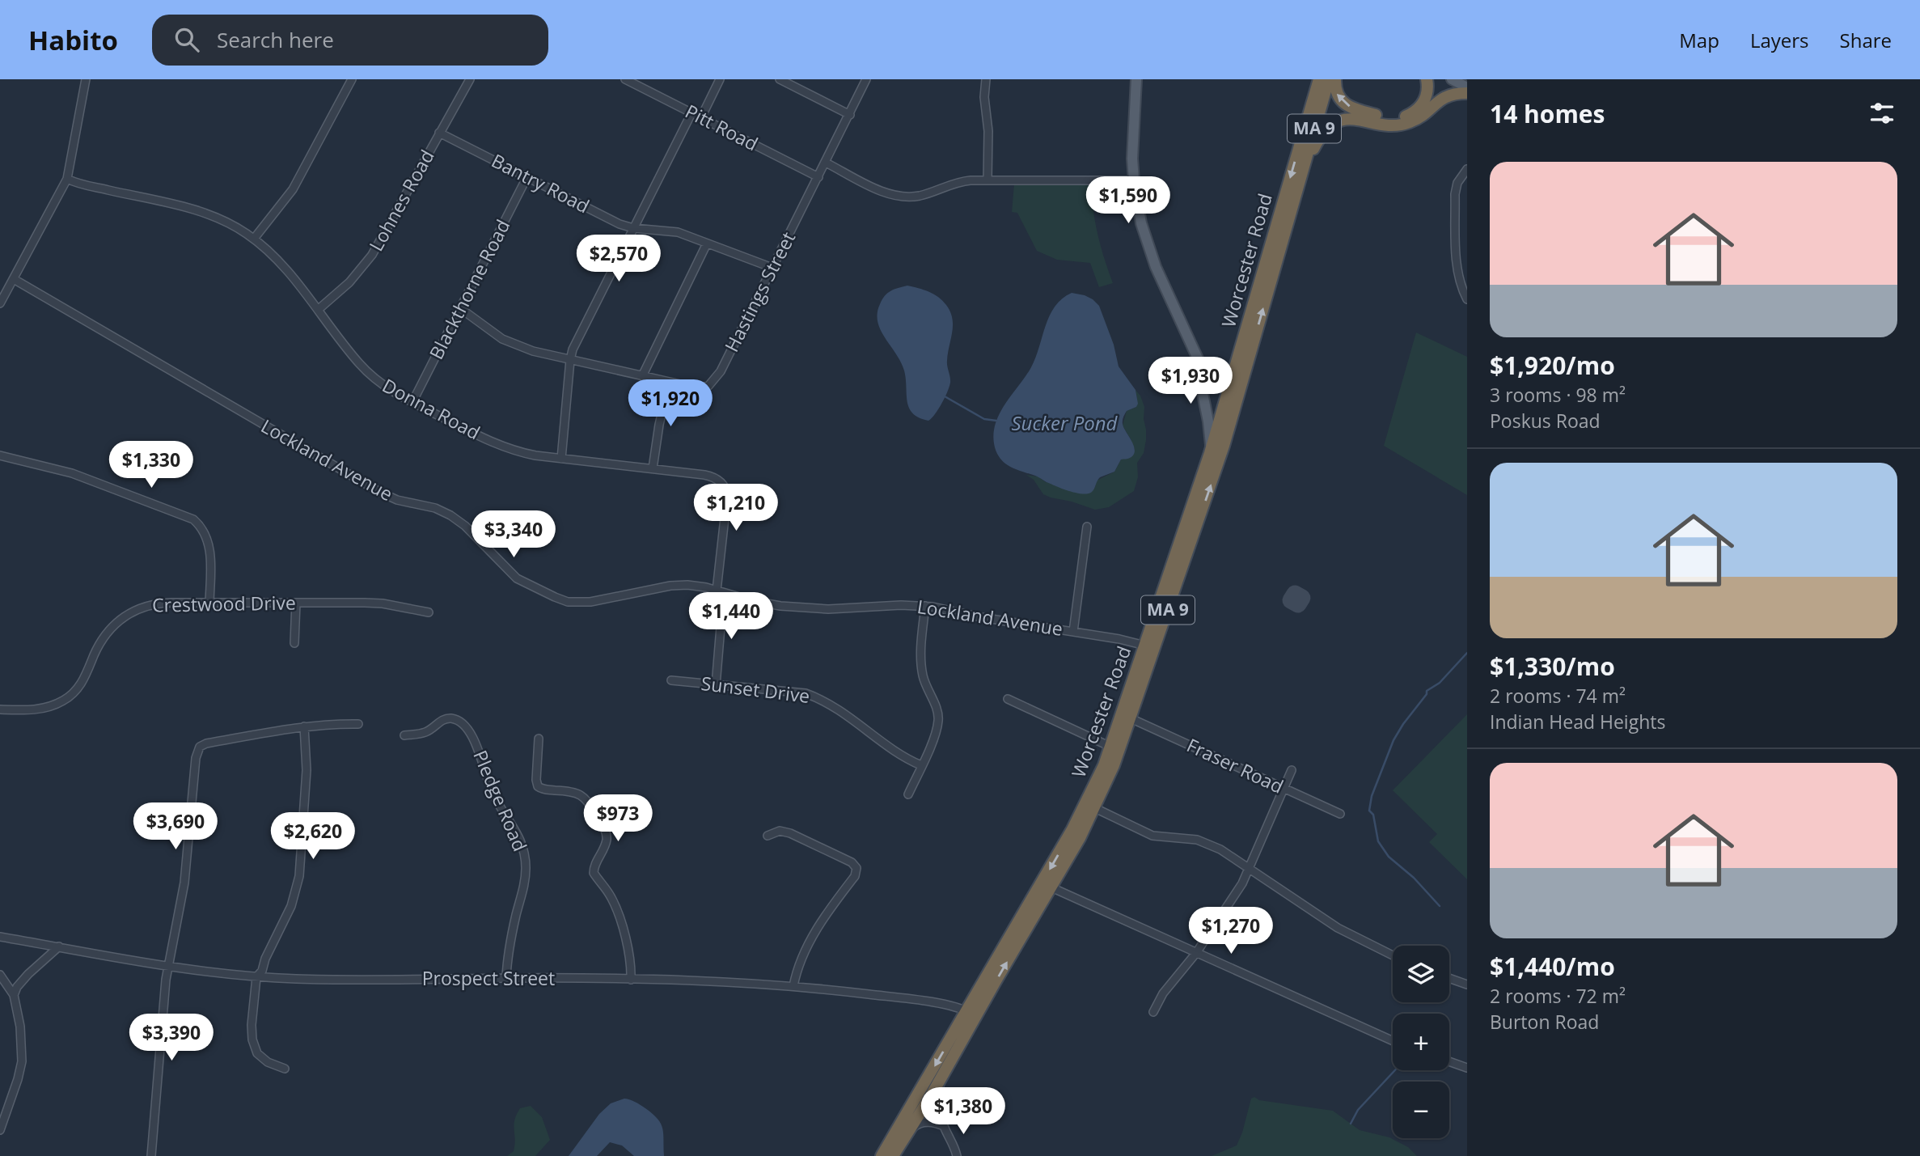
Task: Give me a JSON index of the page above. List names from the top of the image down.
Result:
{
  "streets": {
    "highway": ["MA 9", "Worcester Road"],
    "street": [
      "Pitt Road",
      "Bantry Road",
      "Lohnes Road",
      "Blackthorne Road",
      "Hastings Street",
      "Donna Road",
      "Lockland Avenue",
      "Crestwood Drive",
      "Sunset Drive",
      "Fraser Road",
      "Pledge Road",
      "Prospect Street"
    ]
  },
  "crossings": [
    ["Pitt Road", "Hastings Street"],
    ["Bantry Road", "Lohnes Road"],
    ["Bantry Road", "Blackthorne Road"],
    ["Bantry Road", "Hastings Street"],
    ["Lohnes Road", "Donna Road"],
    ["Worcester Road", "Lockland Avenue"],
    ["Worcester Road", "Fraser Road"],
    ["Worcester Road", "Prospect Street"],
    ["Blackthorne Road", "Hastings Street"],
    ["Blackthorne Road", "Donna Road"],
    ["Donna Road", "Lockland Avenue"],
    ["Pledge Road", "Prospect Street"]
  ],
  "water": ["Sucker Pond"],
  "page": {
    "header": "Habito",
    "search": "Search here",
    "nav": ["Map", "Layers", "Share"],
    "heading": "14 homes",
    "list": [
      {
        "name": "$1,920/mo",
        "note": "3 rooms · 98 m² · Poskus Road"
      },
      {
        "name": "$1,330/mo",
        "note": "2 rooms · 74 m² · Indian Head Heights"
      },
      {
        "name": "$1,440/mo",
        "note": "2 rooms · 72 m² · Burton Road"
      }
    ],
    "price": [
      "$1,590",
      "$2,570",
      "$1,930",
      "$1,920",
      "$1,330",
      "$1,210",
      "$3,340",
      "$1,440",
      "$973",
      "$3,690",
      "$2,620",
      "$1,270",
      "$3,390",
      "$1,380"
    ],
    "map_buttons": ["+", "−"]
  }
}
